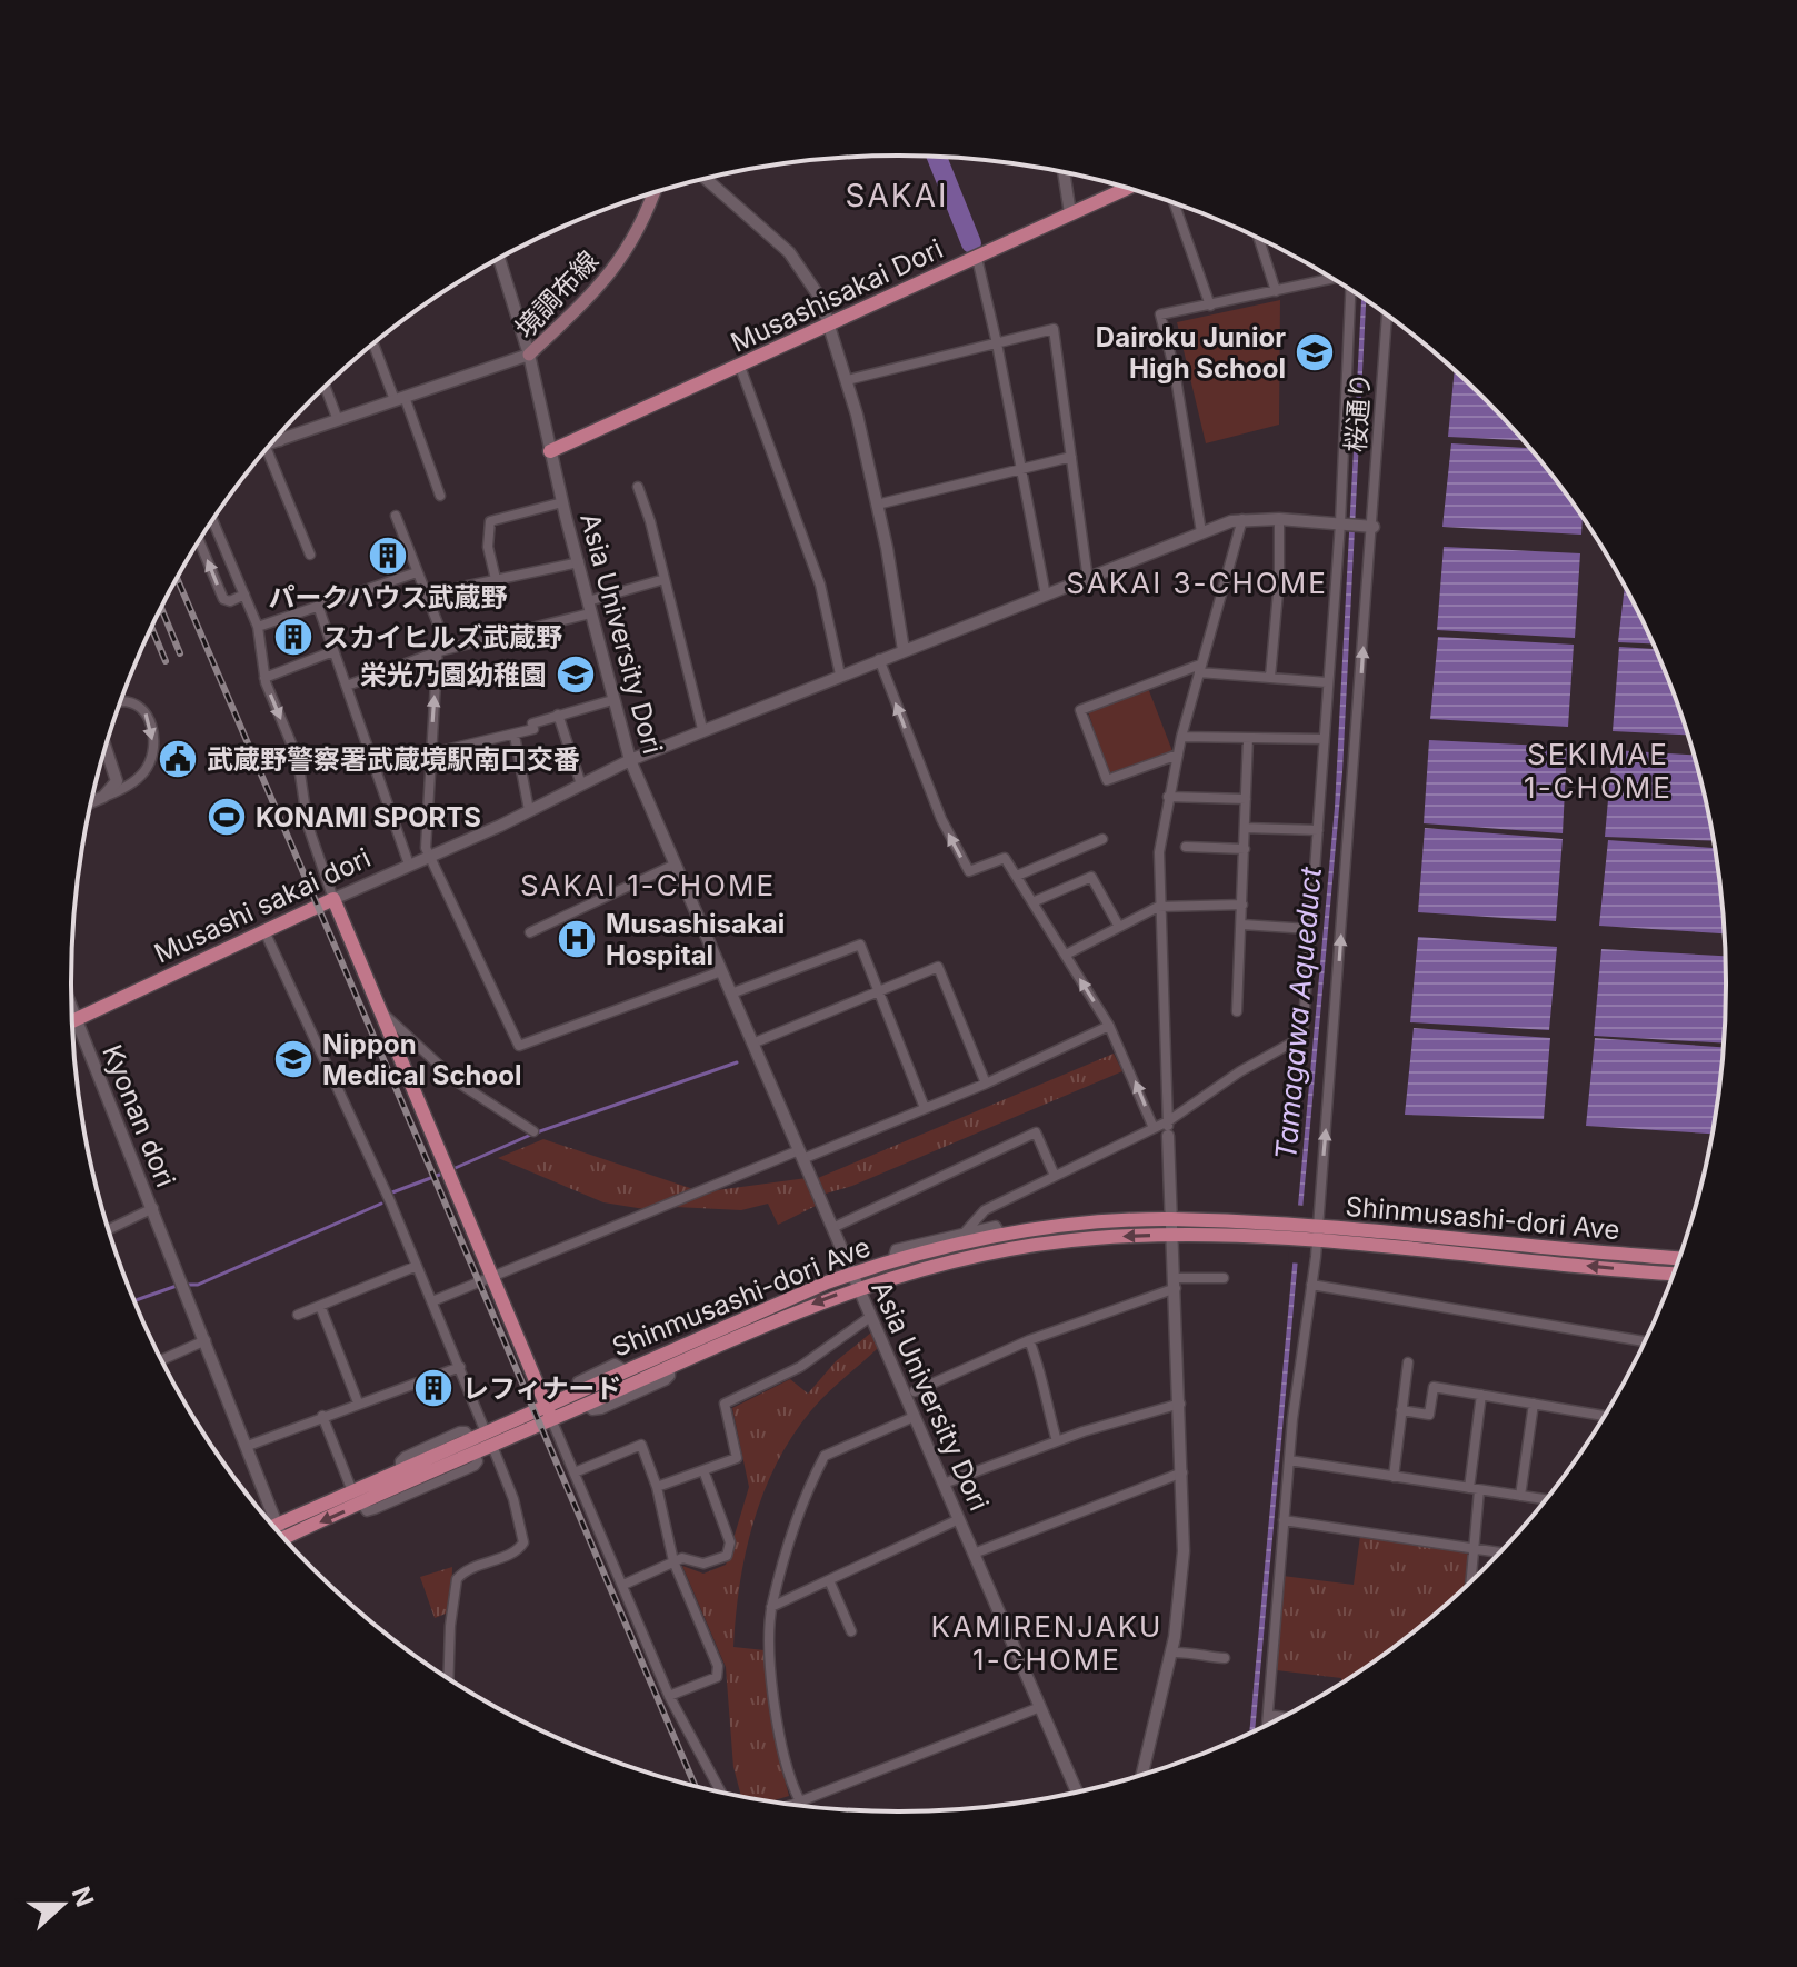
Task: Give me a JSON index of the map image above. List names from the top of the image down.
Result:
{
  "streets": {
    "main road": [
      "境調布線",
      "Musashisakai Dori",
      "Musashi sakai dori",
      "Shinmusashi-dori Ave"
    ],
    "street": ["桜通り", "Asia University Dori", "Kyonan dori"]
  },
  "crossings": [
    ["境調布線", "Musashisakai Dori"],
    ["境調布線", "Asia University Dori"],
    ["Musashisakai Dori", "Asia University Dori"],
    ["桜通り", "Musashi sakai dori"],
    ["桜通り", "Shinmusashi-dori Ave"],
    ["Asia University Dori", "Musashi sakai dori"],
    ["Asia University Dori", "Shinmusashi-dori Ave"],
    ["Musashi sakai dori", "Kyonan dori"]
  ],
  "districts": [
    "SAKAI",
    "SAKAI 3-CHOME",
    "SEKIMAE 1-CHOME",
    "SAKAI 1-CHOME",
    "KAMIRENJAKU 1-CHOME"
  ],
  "water": ["Tamagawa Aqueduct"],
  "places": {
    "school or university": ["Dairoku Junior High School", "栄光乃園幼稚園", "Nippon Medical School"],
    "building": ["パークハウス武蔵野", "スカイヒルズ武蔵野", "レフィナード"],
    "public building": ["武蔵野警察署武蔵境駅南口交番"],
    "sports": ["KONAMI SPORTS"],
    "hospital": ["Musashisakai Hospital"]
  },
  "north": "right"
}
